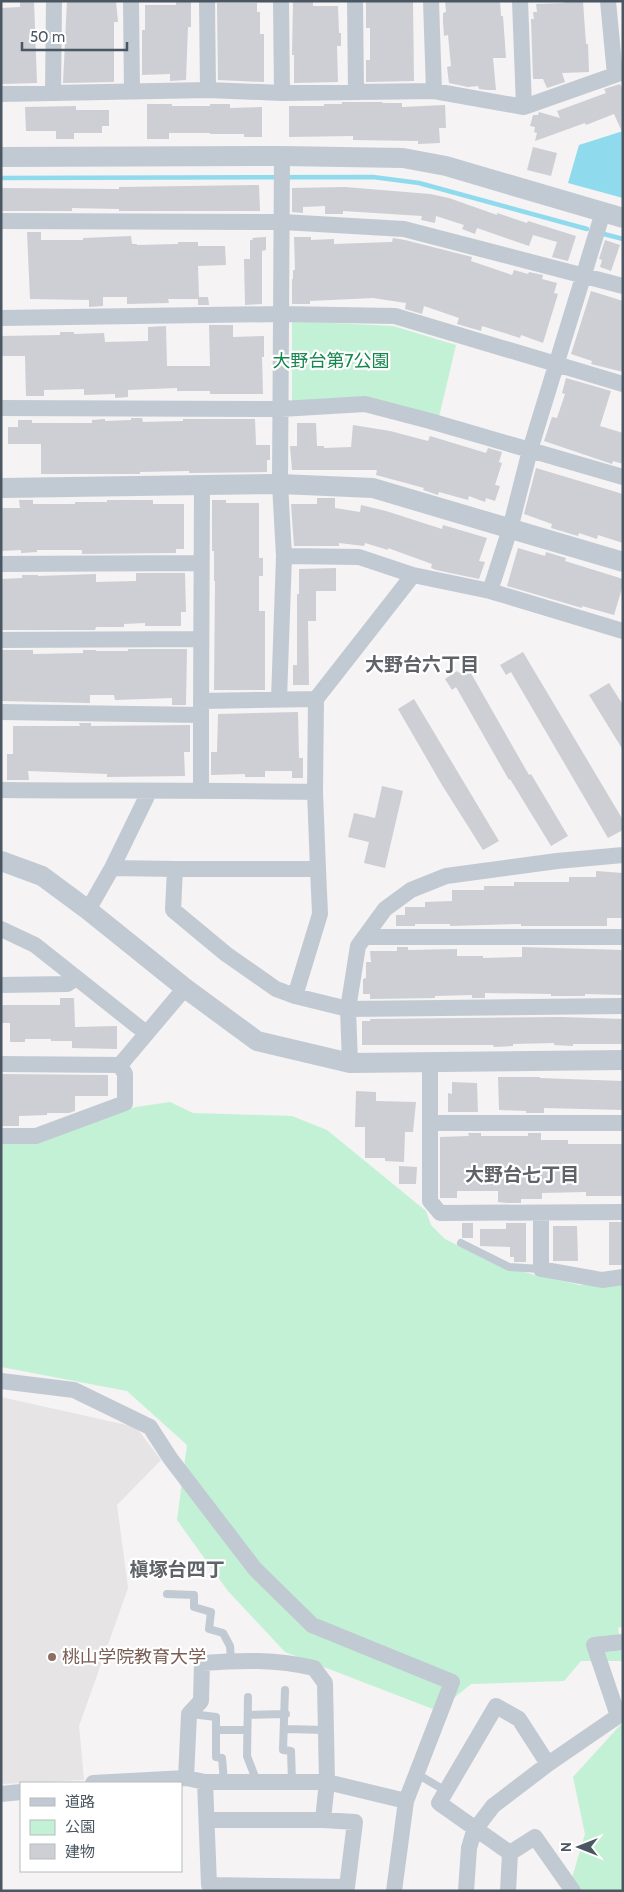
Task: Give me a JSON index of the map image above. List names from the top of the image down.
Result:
{
  "districts": ["大野台六丁目", "大野台七丁目", "槇塚台四丁"],
  "parks": ["大野台第7公園"],
  "places": ["桃山学院教育大学"],
  "legend": ["道路", "公園", "建物"],
  "scale_bar": "50 m",
  "north": "left"
}
